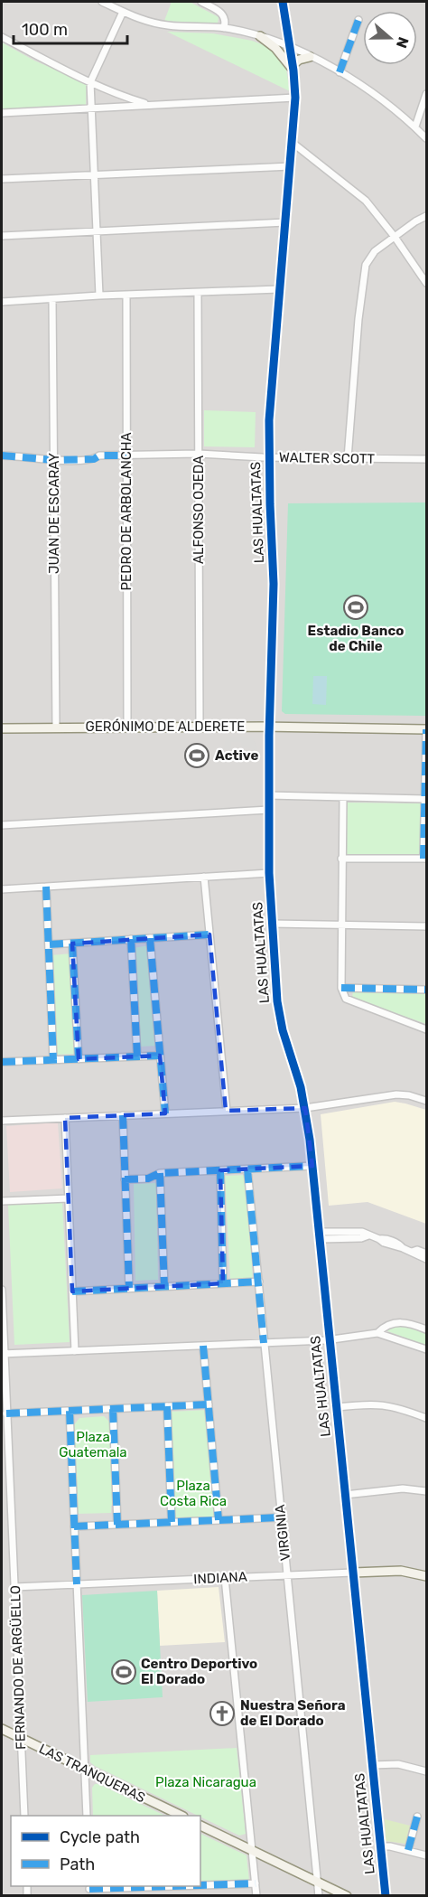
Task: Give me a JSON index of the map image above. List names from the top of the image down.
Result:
{
  "streets": {
    "street": [
      "WALTER SCOTT",
      "ALFONSO OJEDA",
      "PEDRO DE ARBOLANCHA",
      "LAS HUALTATAS",
      "JUAN DE ESCARAY",
      "GERÓNIMO DE ALDERETE",
      "VIRGINIA",
      "INDIANA",
      "FERNANDO DE ARGÜELLO",
      "LAS TRANQUERAS"
    ]
  },
  "crossings": [
    ["WALTER SCOTT", "ALFONSO OJEDA"],
    ["WALTER SCOTT", "PEDRO DE ARBOLANCHA"],
    ["WALTER SCOTT", "LAS HUALTATAS"],
    ["WALTER SCOTT", "JUAN DE ESCARAY"],
    ["ALFONSO OJEDA", "GERÓNIMO DE ALDERETE"],
    ["PEDRO DE ARBOLANCHA", "GERÓNIMO DE ALDERETE"],
    ["LAS HUALTATAS", "GERÓNIMO DE ALDERETE"],
    ["LAS HUALTATAS", "INDIANA"],
    ["JUAN DE ESCARAY", "GERÓNIMO DE ALDERETE"],
    ["VIRGINIA", "INDIANA"],
    ["INDIANA", "FERNANDO DE ARGÜELLO"],
    ["FERNANDO DE ARGÜELLO", "LAS TRANQUERAS"]
  ],
  "parks": ["Plaza Guatemala", "Plaza Costa Rica", "Plaza Nicaragua"],
  "places": {
    "sports": ["Estadio Banco de Chile", "Active", "Centro Deportivo El Dorado"],
    "church": ["Nuestra Señora de El Dorado"]
  },
  "legend": ["Cycle path", "Path"],
  "scale_bar": "100 m",
  "north": "right"
}
